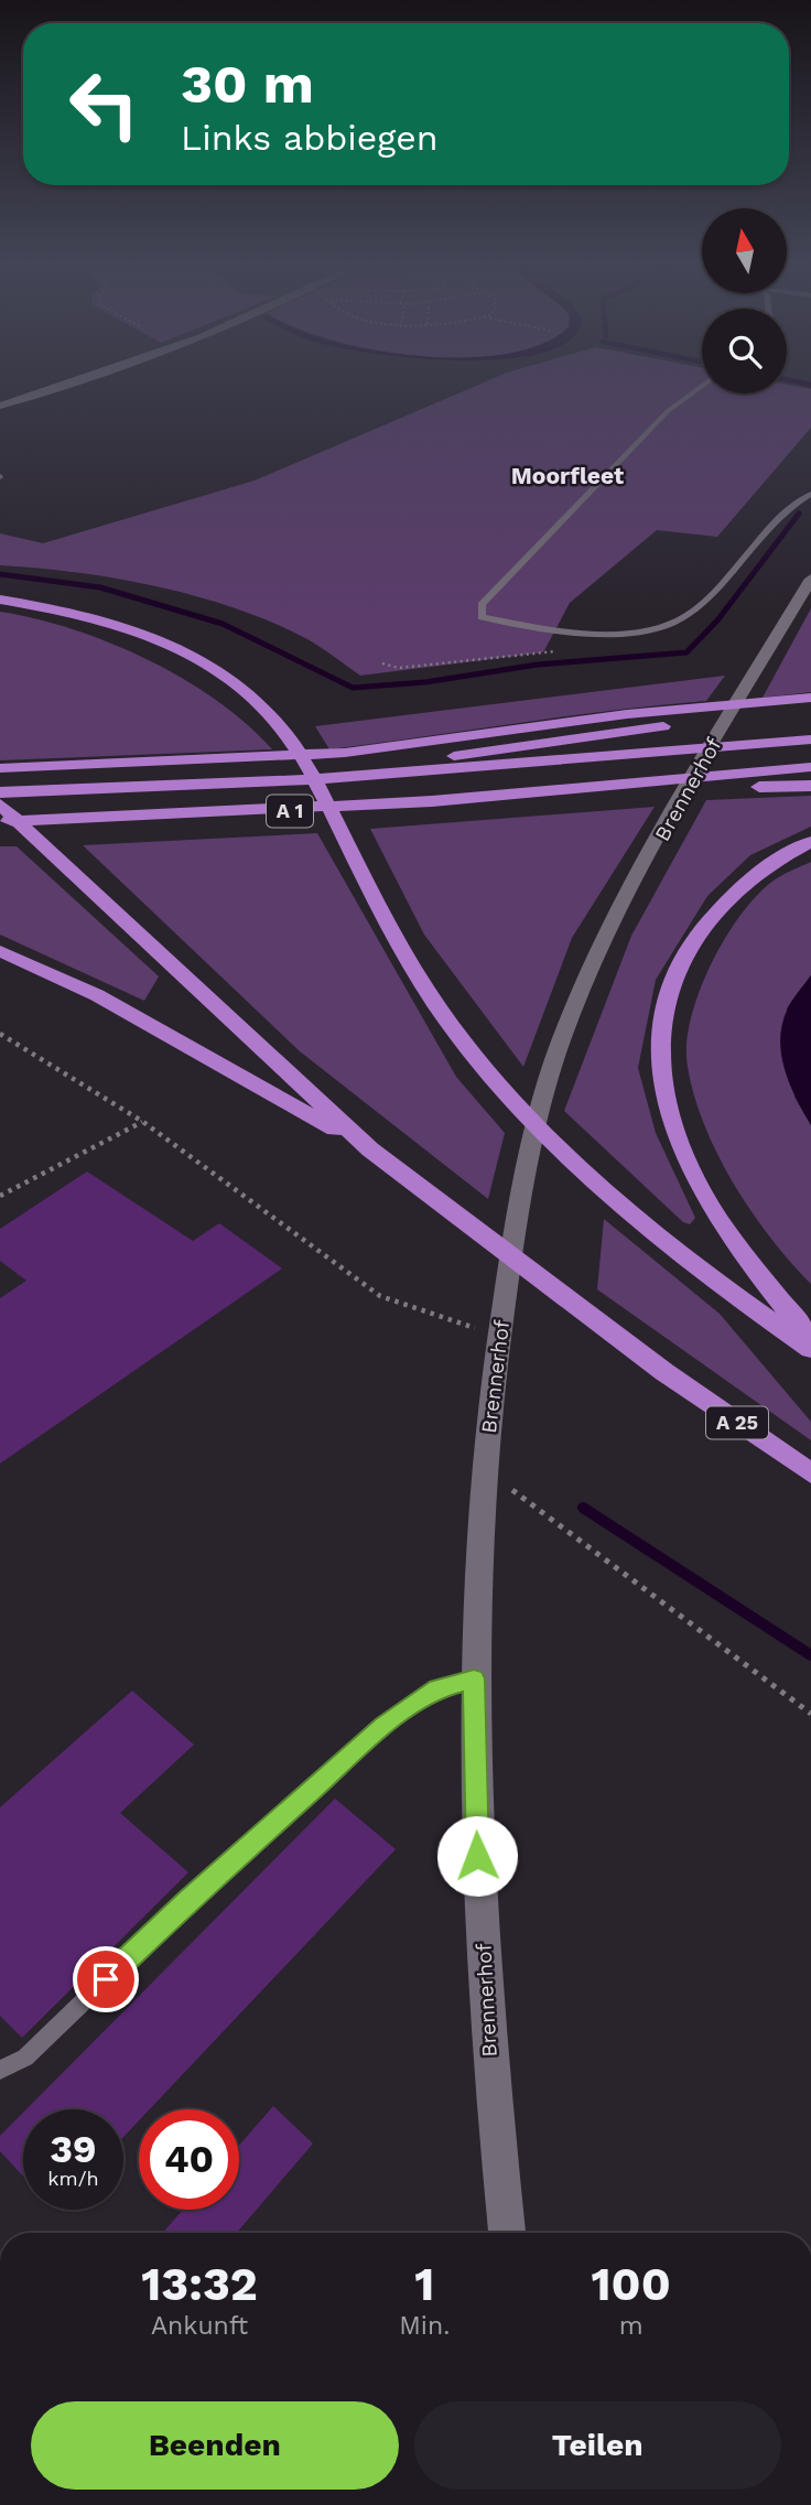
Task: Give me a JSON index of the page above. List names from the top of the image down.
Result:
{
  "streets": {
    "highway": ["A 1", "A 25"],
    "street": ["Brennerhof"]
  },
  "districts": ["Moorfleet"],
  "north": "top",
  "page": {
    "turn": ["30 m", "Links abbiegen"],
    "speed": "39 km/h",
    "limit": "40",
    "eta": [
      "13:32",
      "Ankunft",
      "1",
      "Min.",
      "100",
      "m"
    ],
    "buttons": ["Beenden", "Teilen"]
  }
}
